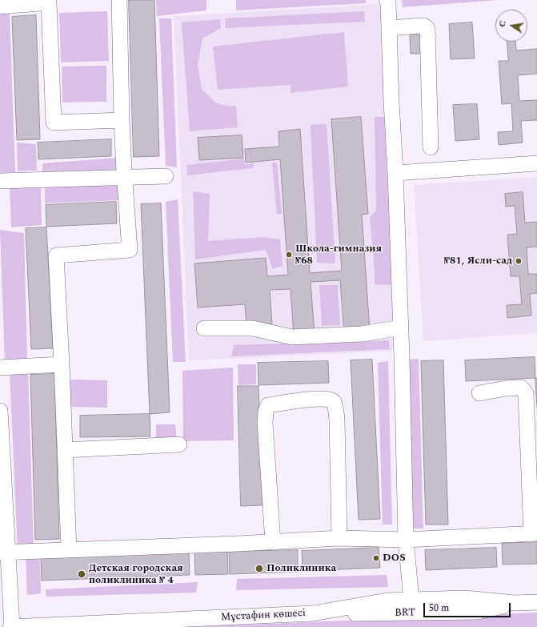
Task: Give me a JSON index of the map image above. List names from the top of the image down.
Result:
{
  "streets": {
    "street": ["BRT", "Мұстафин көшесі"]
  },
  "crossings": [
    ["BRT", "Мұстафин көшесі"]
  ],
  "places": [
    "Школа-гимназия №68",
    "№81, Ясли-сад",
    "DOS",
    "Поликлиника",
    "Детская городская поликлиника № 4"
  ],
  "scale_bar": "50 m",
  "north": "left"
}
